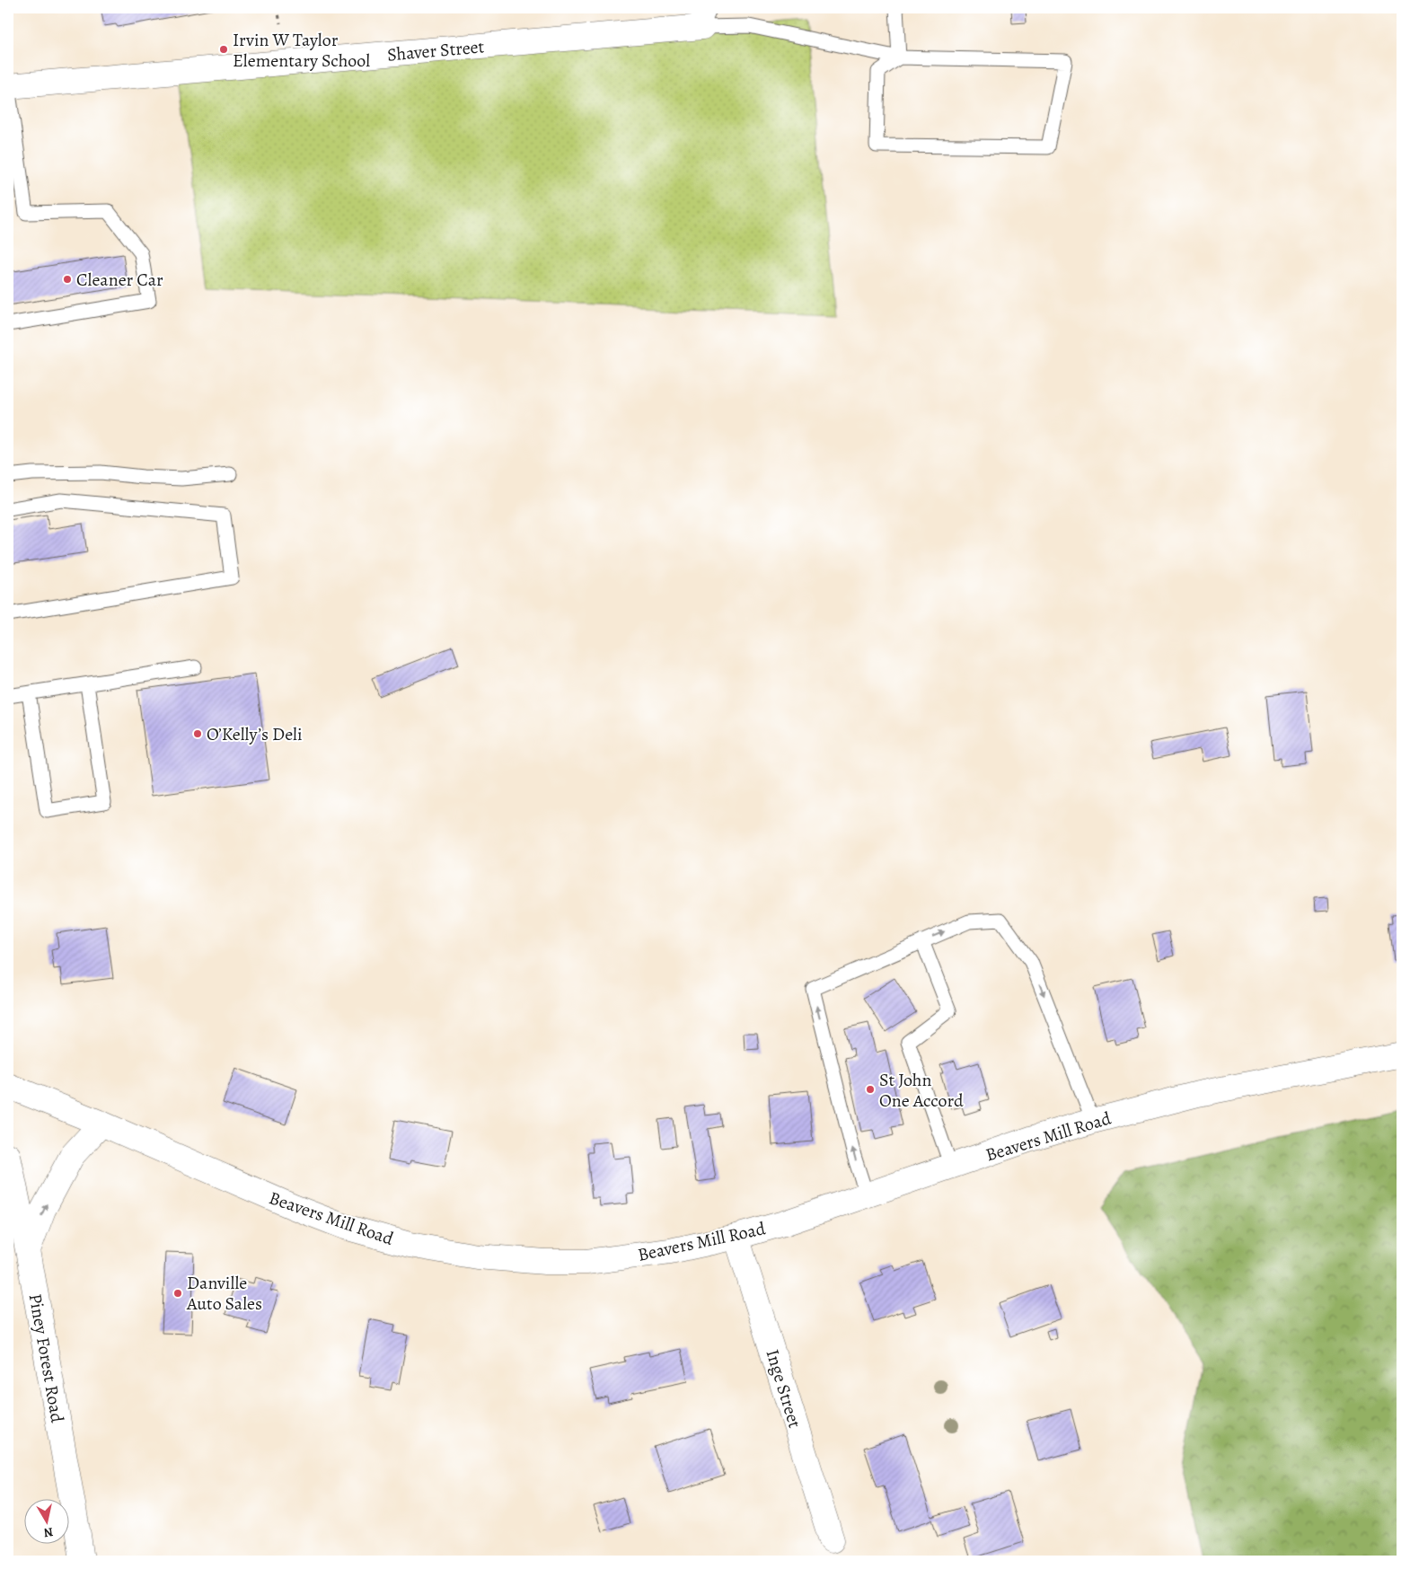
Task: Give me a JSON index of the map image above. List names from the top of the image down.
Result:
{
  "streets": {
    "street": [
      "Shaver Street",
      "Beavers Mill Road",
      "Piney Forest Road",
      "Inge Street"
    ]
  },
  "crossings": [
    ["Beavers Mill Road", "Inge Street"]
  ],
  "places": [
    "Irvin W Taylor Elementary School",
    "Cleaner Car",
    "O’Kelly’s Deli",
    "St John One Accord",
    "Danville Auto Sales"
  ],
  "north": "bottom"
}
